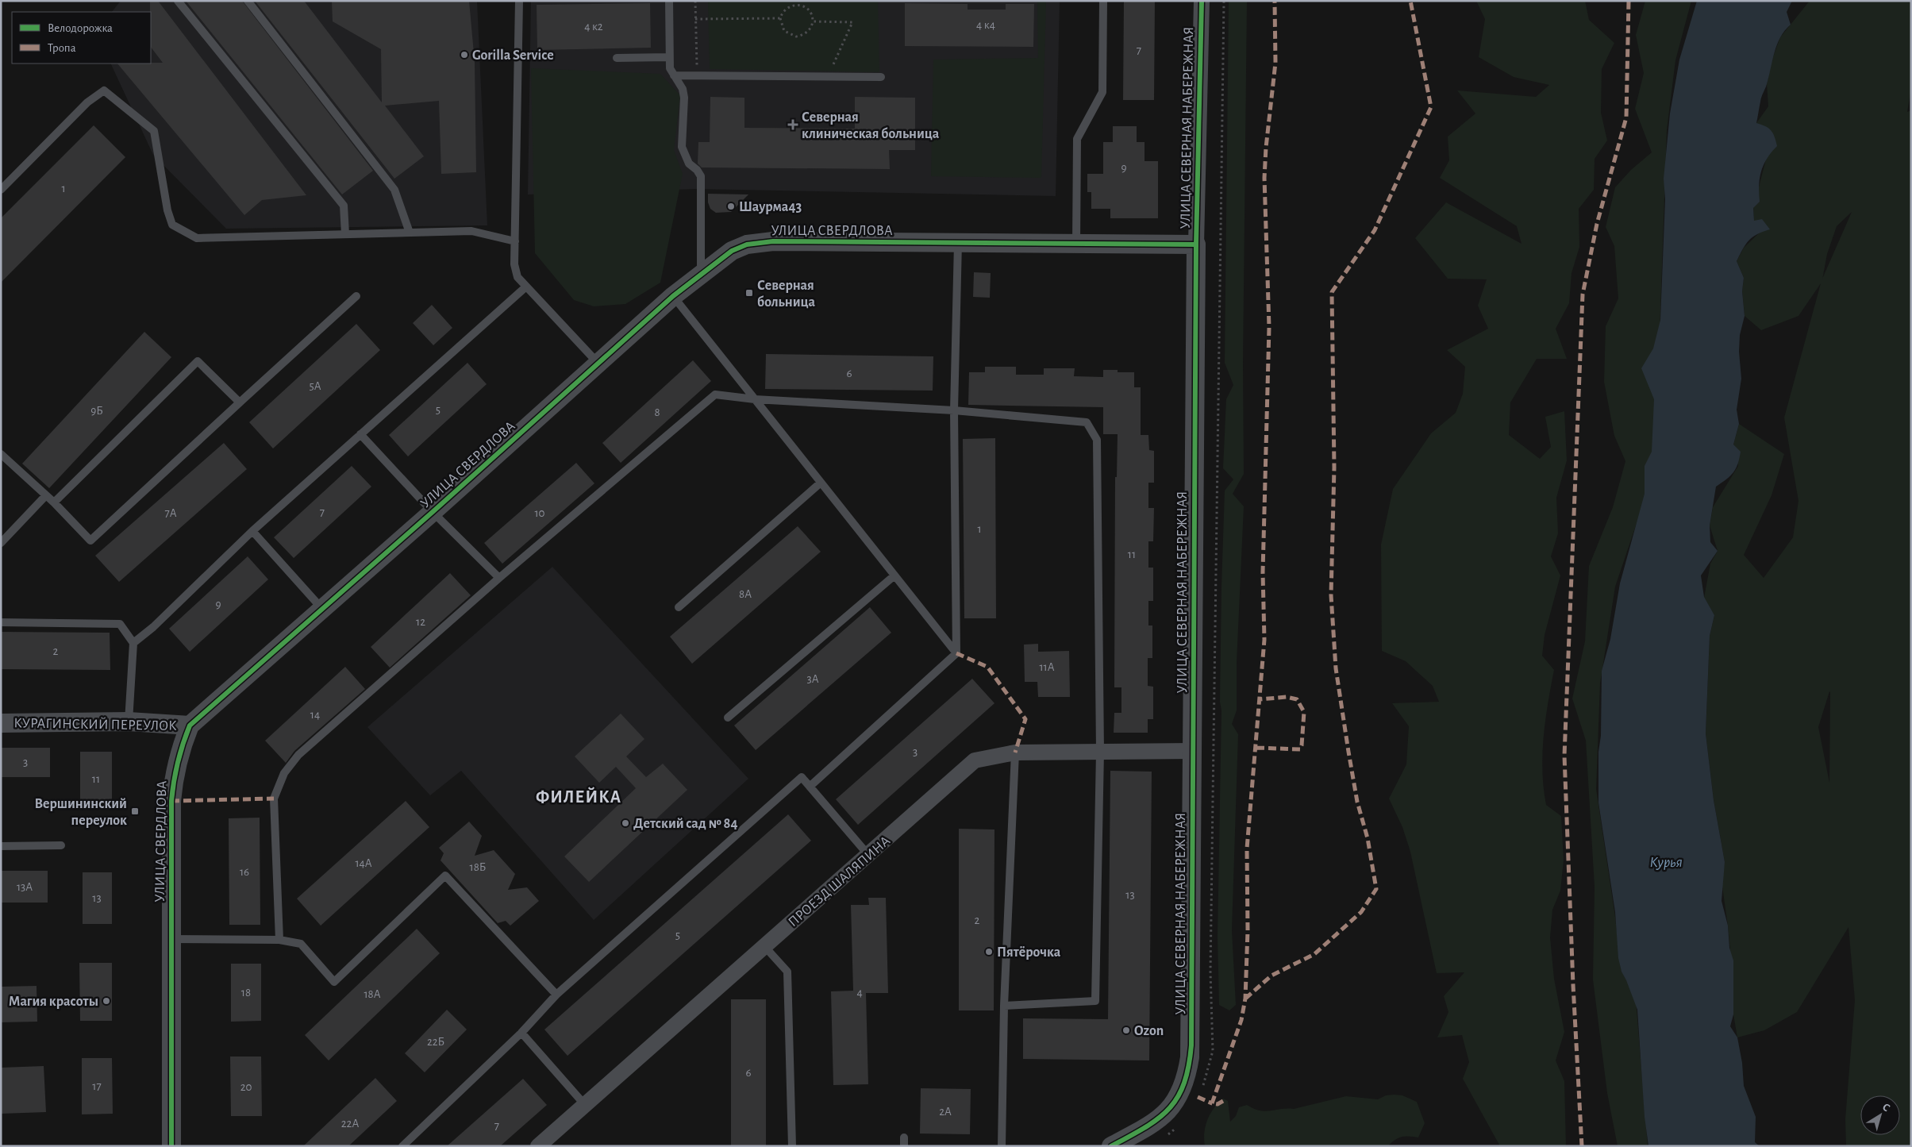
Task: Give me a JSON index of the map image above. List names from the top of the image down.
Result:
{
  "streets": {
    "street": [
      "УЛИЦА СЕВЕРНАЯ НАБЕРЕЖНАЯ",
      "УЛИЦА СВЕРДЛОВА",
      "КУРАГИНСКИЙ ПЕРЕУЛОК",
      "ПРОЕЗД ШАЛЯПИНА"
    ]
  },
  "crossings": [
    ["УЛИЦА СЕВЕРНАЯ НАБЕРЕЖНАЯ", "УЛИЦА СВЕРДЛОВА"],
    ["УЛИЦА СЕВЕРНАЯ НАБЕРЕЖНАЯ", "ПРОЕЗД ШАЛЯПИНА"],
    ["УЛИЦА СВЕРДЛОВА", "КУРАГИНСКИЙ ПЕРЕУЛОК"]
  ],
  "districts": ["ФИЛЕЙКА"],
  "water": ["Курья"],
  "places": {
    "other": [
      "Gorilla Service",
      "Шаурма43",
      "Детский сад № 84",
      "Пятёрочка",
      "Магия красоты",
      "Ozon"
    ],
    "health": ["Северная клиническая больница"],
    "transit": ["Северная больница", "Вершининский переулок"]
  },
  "house_numbers": [
    "4 к4",
    "4 к2",
    "7",
    "9",
    "1",
    "6",
    "5А",
    "5",
    "9Б",
    "8",
    "7",
    "7А",
    "10",
    "1",
    "11",
    "8А",
    "9",
    "12",
    "2",
    "11А",
    "3А",
    "14",
    "3",
    "3",
    "11",
    "14А",
    "18Б",
    "16",
    "13А",
    "13",
    "13",
    "2",
    "5",
    "18",
    "4",
    "18А",
    "22Б",
    "6",
    "17",
    "20",
    "2А",
    "22А",
    "7"
  ],
  "legend": ["Велодорожка", "Тропа"],
  "north": "top right"
}
